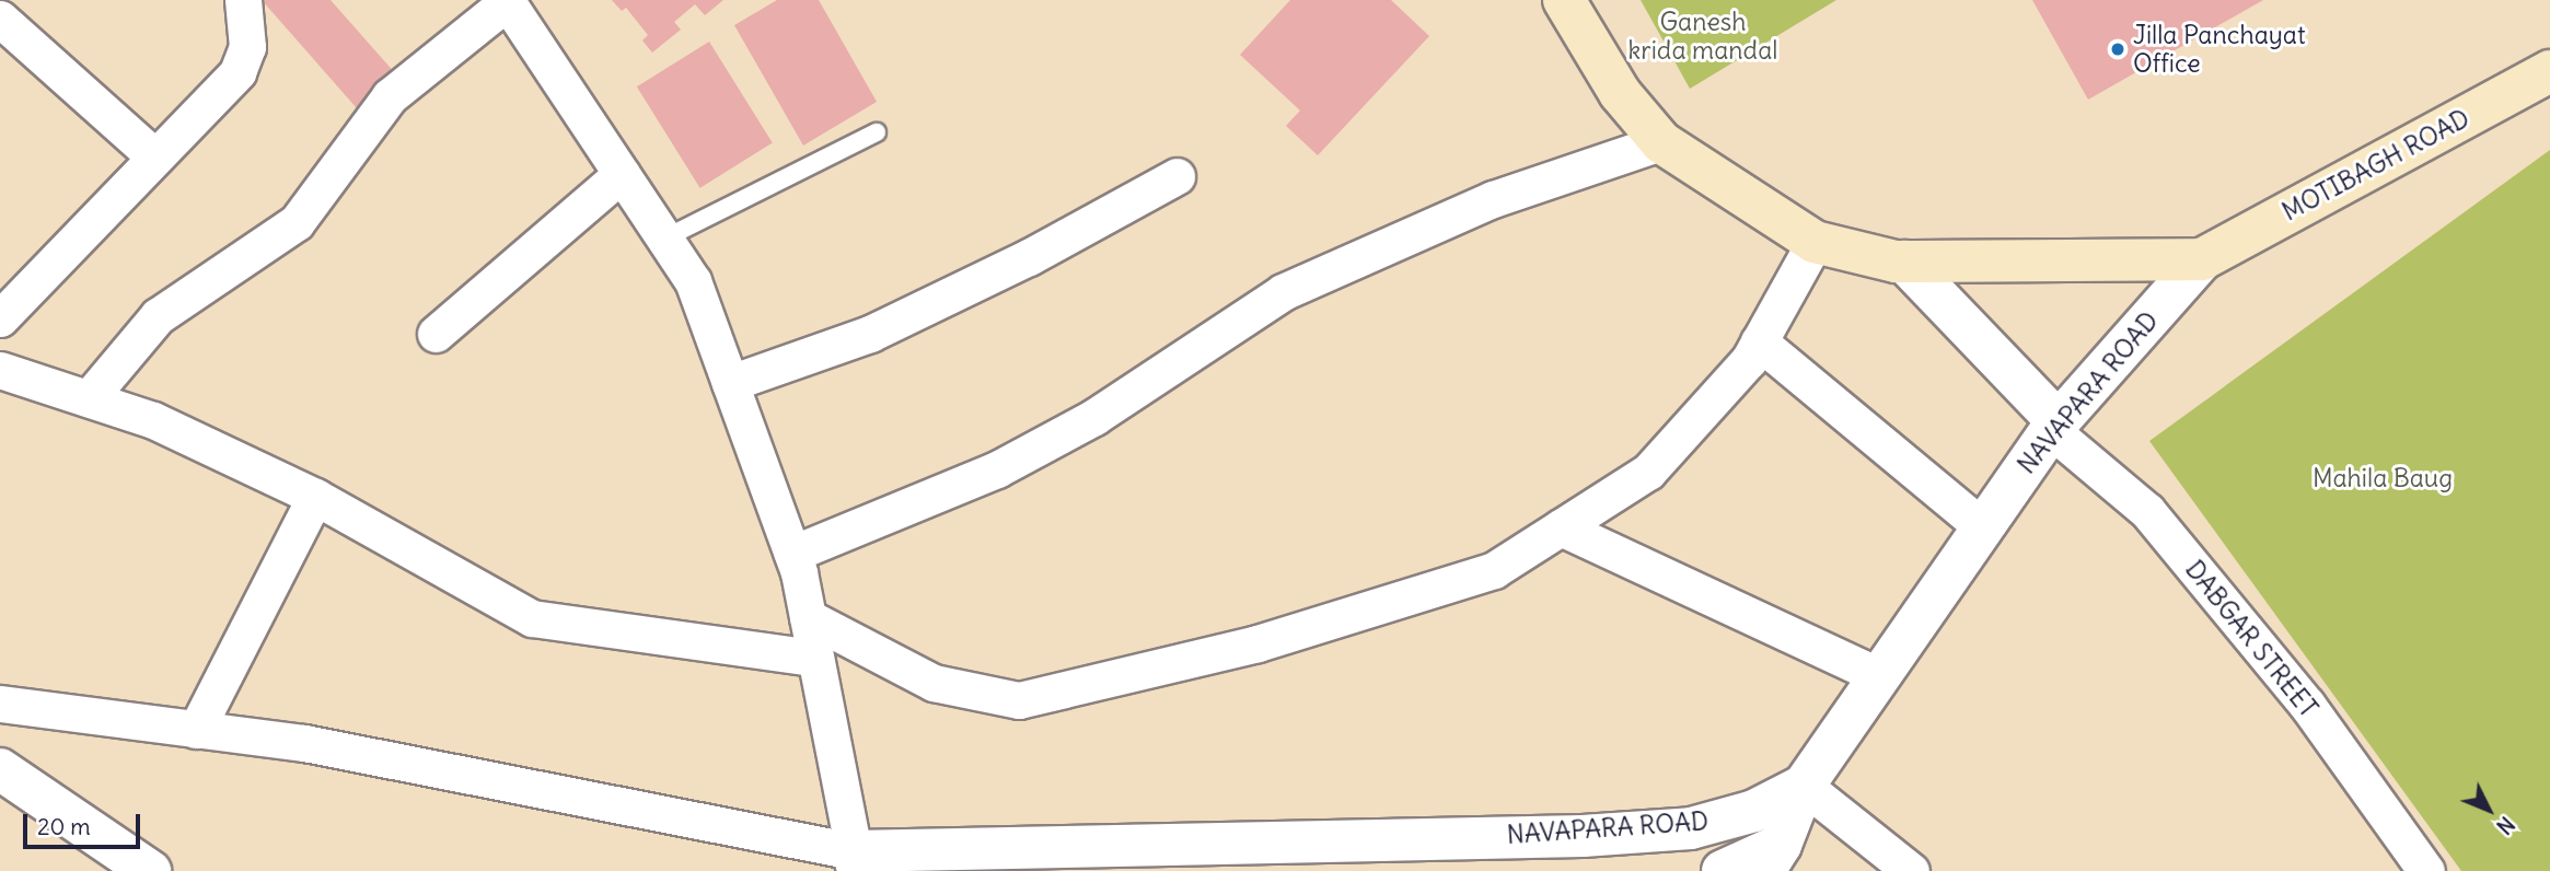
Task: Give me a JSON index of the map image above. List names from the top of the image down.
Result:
{
  "streets": {
    "main road": ["MOTIBAGH ROAD"],
    "street": ["NAVAPARA ROAD", "DABGAR STREET"]
  },
  "crossings": [
    ["MOTIBAGH ROAD", "NAVAPARA ROAD"],
    ["NAVAPARA ROAD", "DABGAR STREET"]
  ],
  "parks": ["Ganesh krida mandal", "Mahila Baug"],
  "places": ["Jilla Panchayat Office"],
  "scale_bar": "20 m",
  "north": "bottom right"
}
